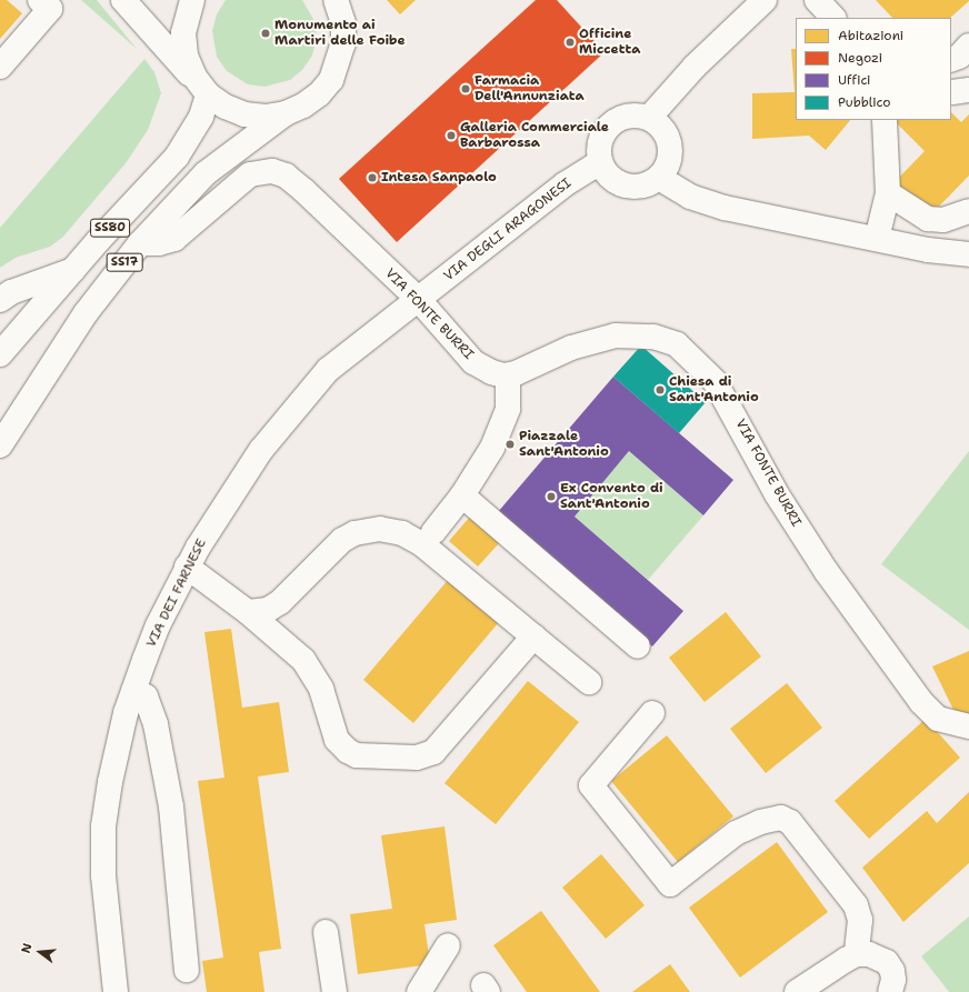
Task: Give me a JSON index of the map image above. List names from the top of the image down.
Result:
{
  "streets": {
    "street": [
      "SS80",
      "VIA DEGLI ARAGONESI",
      "SS17",
      "VIA FONTE BURRI",
      "VIA DEI FARNESE"
    ]
  },
  "crossings": [
    ["VIA DEGLI ARAGONESI", "VIA FONTE BURRI"],
    ["VIA DEGLI ARAGONESI", "VIA DEI FARNESE"],
    ["SS17", "VIA FONTE BURRI"],
    ["VIA FONTE BURRI", "VIA DEI FARNESE"]
  ],
  "places": [
    "Monumento ai Martiri delle Foibe",
    "Officine Miccetta",
    "Farmacia Dell'Annunziata",
    "Galleria Commerciale Barbarossa",
    "Intesa Sanpaolo",
    "Chiesa di Sant'Antonio",
    "Piazzale Sant'Antonio",
    "Ex Convento di Sant'Antonio"
  ],
  "legend": [
    "Abitazioni",
    "Negozi",
    "Uffici",
    "Pubblico"
  ],
  "north": "left"
}
